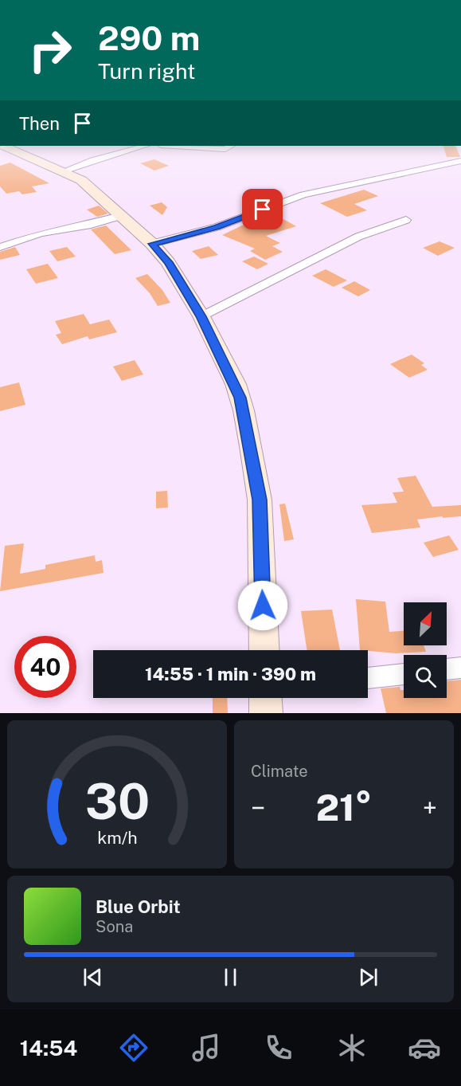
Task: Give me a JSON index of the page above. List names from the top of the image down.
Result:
{
  "north": "top right",
  "page": {
    "turn": ["290 m", "Turn right"],
    "then": "Then",
    "limit": "40",
    "trip": "14:55 · 1 min · 390 m",
    "tile": "Climate",
    "heat": ["−", "21°", "+"],
    "song": ["Blue Orbit", "Sona"],
    "tabs": "14:54",
    "gauge": ["30", "km/h"]
  }
}
